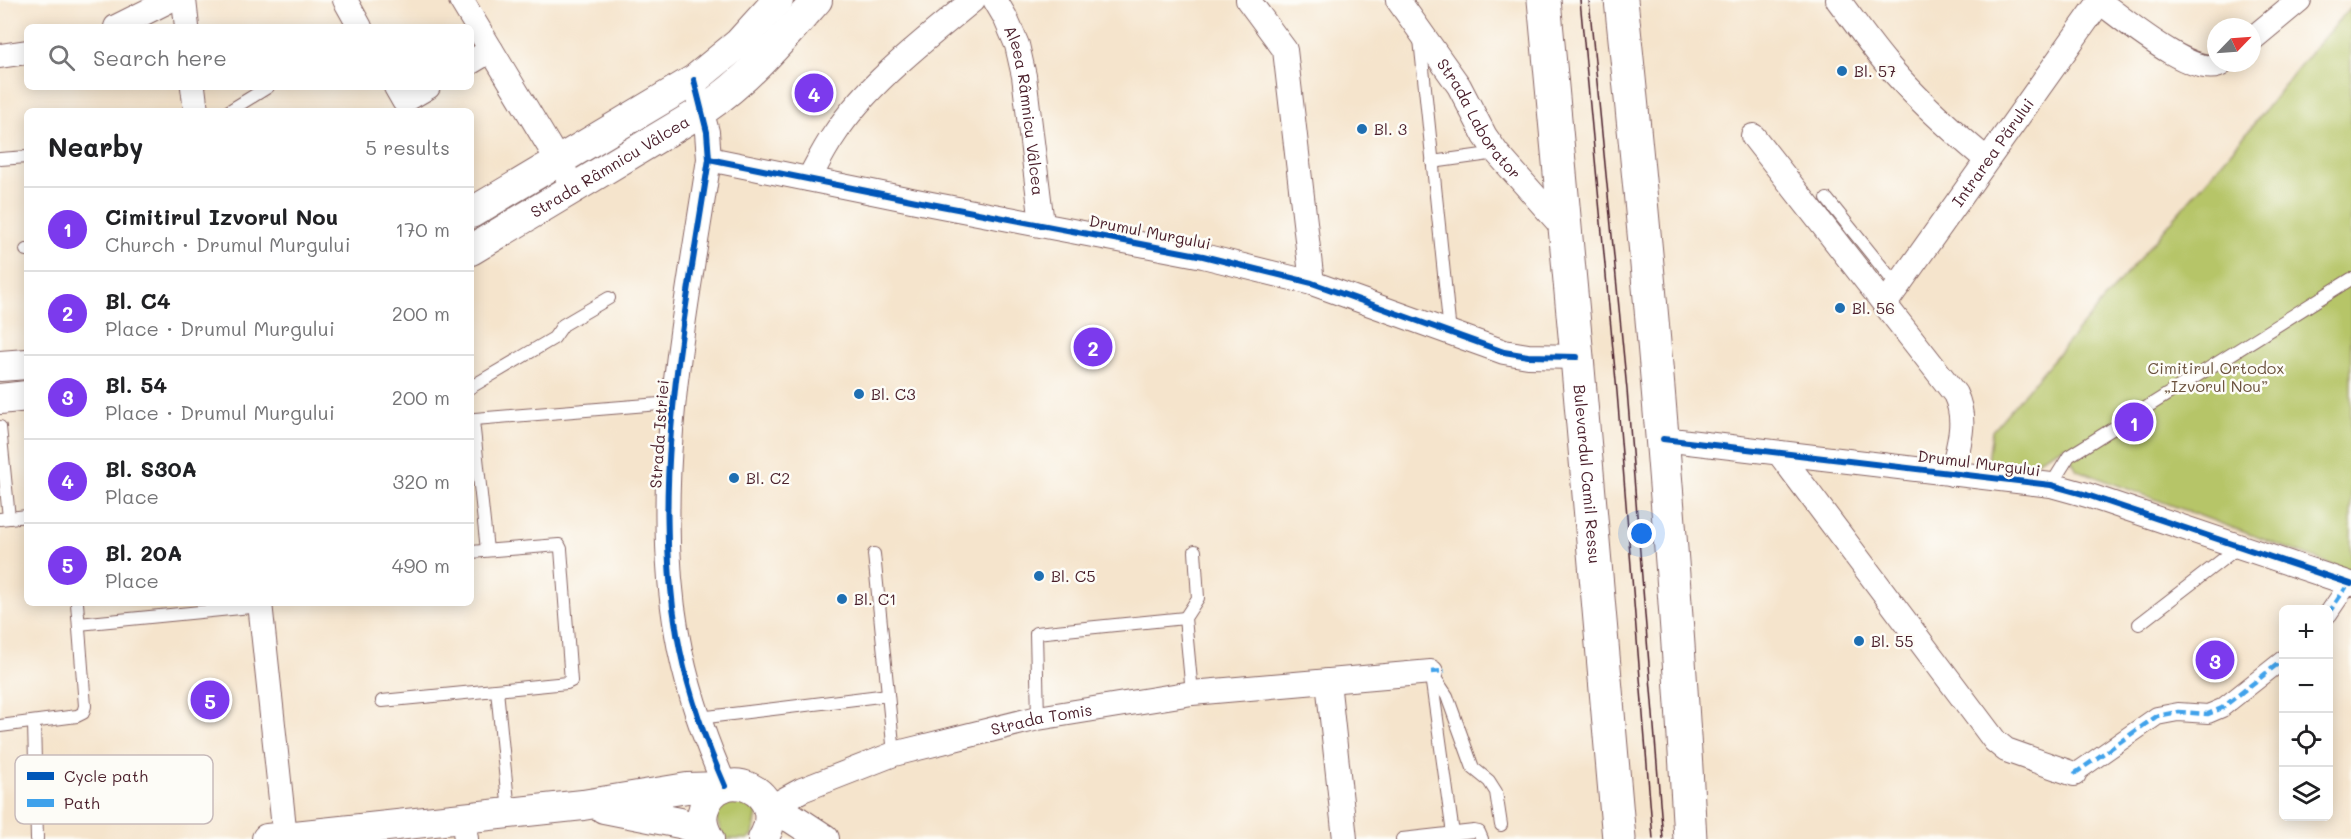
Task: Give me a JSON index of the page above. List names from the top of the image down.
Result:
{
  "streets": {
    "main road": ["Bulevardul Camil Ressu"],
    "street": [
      "Aleea Râmnicu Vâlcea",
      "Strada Laborator",
      "Intrarea Părului",
      "Strada Râmnicu Vâlcea",
      "Drumul Murgului",
      "Strada Istriei",
      "Strada Tomis"
    ]
  },
  "crossings": [
    ["Aleea Râmnicu Vâlcea", "Drumul Murgului"],
    ["Strada Laborator", "Bulevardul Camil Ressu"],
    ["Strada Râmnicu Vâlcea", "Strada Istriei"],
    ["Drumul Murgului", "Strada Istriei"],
    ["Drumul Murgului", "Bulevardul Camil Ressu"]
  ],
  "parks": ["Cimitirul Ortodox „Izvorul Nou”"],
  "places": [
    "Bl. 57",
    "Bl. 3",
    "Bl. 56",
    "Bl. C3",
    "Bl. C2",
    "Bl. C5",
    "Bl. C1",
    "Bl. 55"
  ],
  "legend": ["Cycle path", "Path"],
  "north": "top right",
  "page": {
    "search": "Search here",
    "pins": [
      "4",
      "2",
      "1",
      "3",
      "5"
    ],
    "heading": ["Nearby", "5 results"],
    "list": [
      {
        "mark": "1",
        "name": "Cimitirul Izvorul Nou",
        "note": "Church · Drumul Murgului",
        "value": "170 m"
      },
      {
        "mark": "2",
        "name": "Bl. C4",
        "note": "Place · Drumul Murgului",
        "value": "200 m"
      },
      {
        "mark": "3",
        "name": "Bl. 54",
        "note": "Place · Drumul Murgului",
        "value": "200 m"
      },
      {
        "mark": "4",
        "name": "Bl. S30A",
        "note": "Place",
        "value": "320 m"
      },
      {
        "mark": "5",
        "name": "Bl. 20A",
        "note": "Place",
        "value": "490 m"
      }
    ],
    "map_buttons": ["+", "−"]
  }
}
